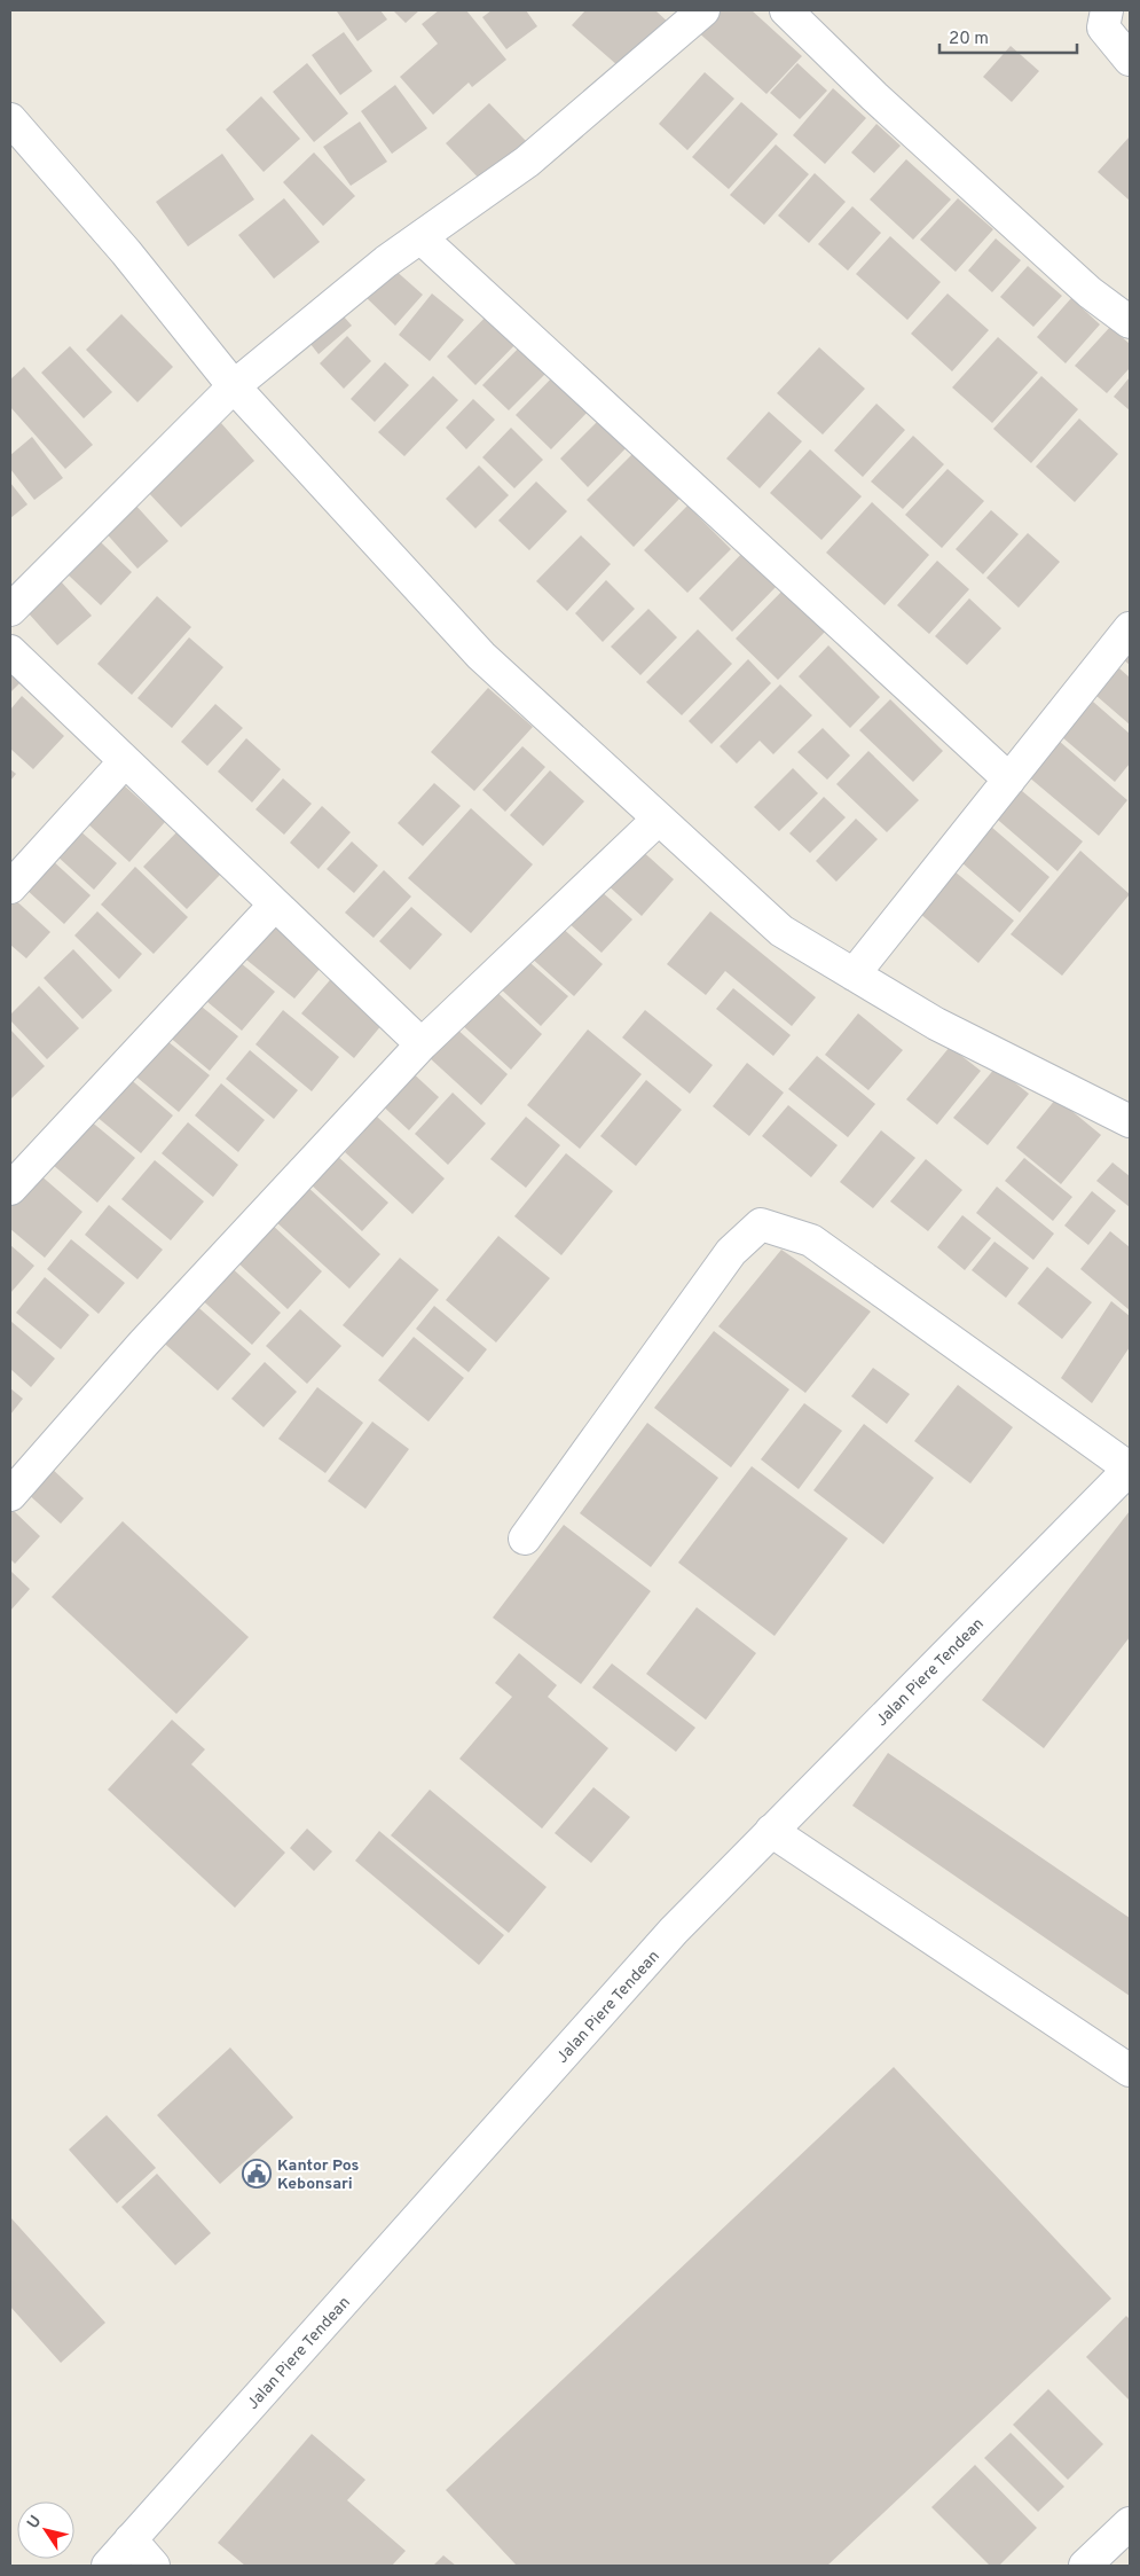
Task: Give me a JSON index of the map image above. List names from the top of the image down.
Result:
{
  "streets": {
    "street": ["Jalan Piere Tendean"]
  },
  "places": {
    "public building": ["Kantor Pos Kebonsari"]
  },
  "scale_bar": "20 m",
  "north": "top left"
}
